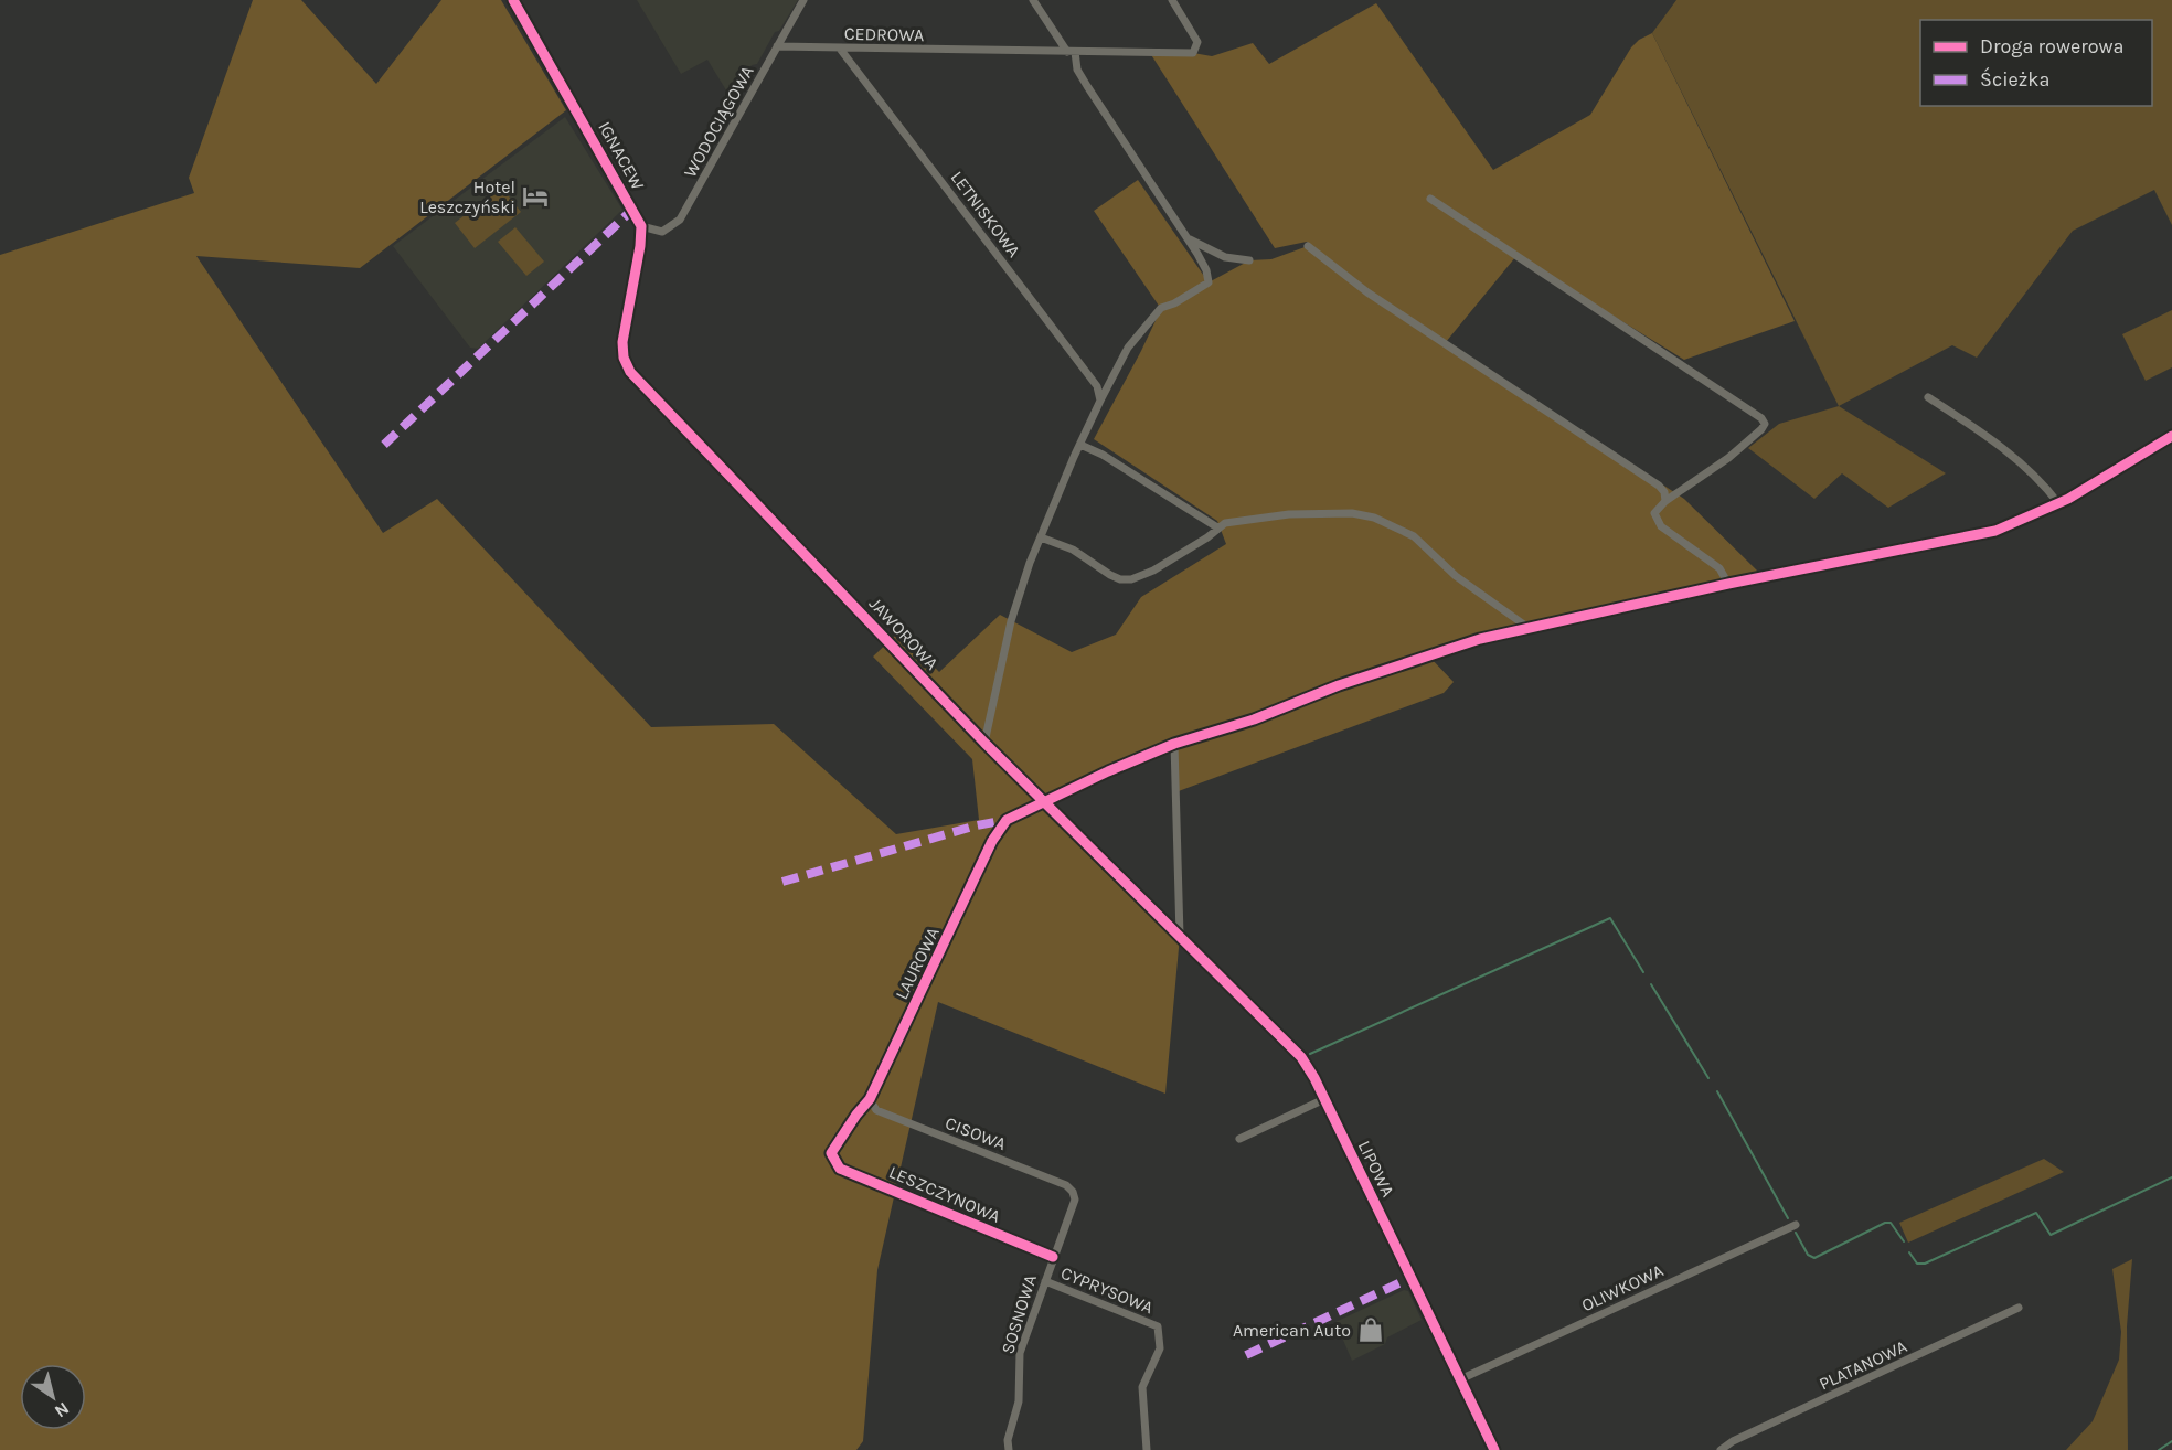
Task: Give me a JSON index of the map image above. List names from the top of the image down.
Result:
{
  "streets": {
    "street": [
      "CEDROWA",
      "WODOCIĄGOWA",
      "IGNACEW",
      "LETNISKOWA",
      "JAWOROWA",
      "LAUROWA",
      "CISOWA",
      "LIPOWA",
      "LESZCZYNOWA",
      "OLIWKOWA",
      "CYPRYSOWA",
      "SOSNOWA",
      "PLATANOWA"
    ]
  },
  "crossings": [
    ["CEDROWA", "WODOCIĄGOWA"],
    ["CEDROWA", "LETNISKOWA"],
    ["WODOCIĄGOWA", "IGNACEW"],
    ["WODOCIĄGOWA", "JAWOROWA"],
    ["IGNACEW", "JAWOROWA"],
    ["JAWOROWA", "LAUROWA"],
    ["JAWOROWA", "LIPOWA"],
    ["LAUROWA", "CISOWA"],
    ["LAUROWA", "LESZCZYNOWA"],
    ["CISOWA", "SOSNOWA"],
    ["LIPOWA", "OLIWKOWA"],
    ["LESZCZYNOWA", "SOSNOWA"],
    ["CYPRYSOWA", "SOSNOWA"]
  ],
  "places": {
    "hotel": ["Hotel Leszczyński"],
    "shop": ["American Auto"]
  },
  "legend": ["Droga rowerowa", "Ścieżka"],
  "north": "bottom right"
}
